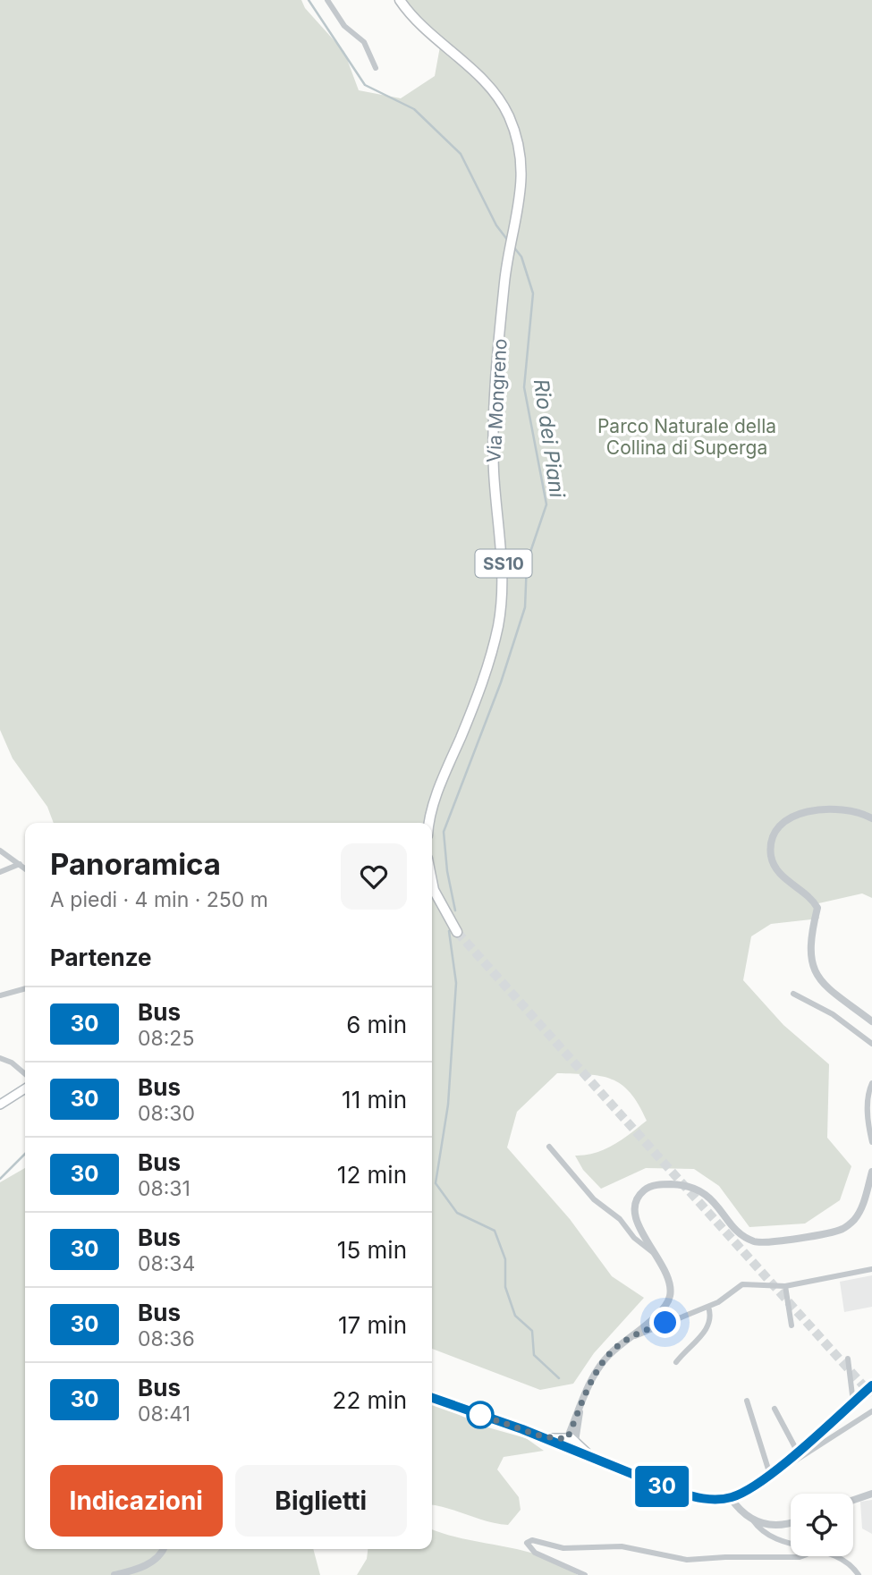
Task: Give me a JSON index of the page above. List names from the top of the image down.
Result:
{
  "streets": {
    "main road": ["Via Mongreno", "SS10"]
  },
  "water": ["Rio dei Piani"],
  "parks": ["Parco Naturale della Collina di Superga"],
  "lines": ["bus line 30"],
  "page": {
    "on_map": "30",
    "heading": [
      ["Panoramica", "A piedi · 4 min · 250 m"],
      "Partenze"
    ],
    "list": [
      {
        "mark": "30",
        "name": "Bus",
        "note": "08:25",
        "value": "6 min"
      },
      {
        "mark": "30",
        "name": "Bus",
        "note": "08:30",
        "value": "11 min"
      },
      {
        "mark": "30",
        "name": "Bus",
        "note": "08:31",
        "value": "12 min"
      },
      {
        "mark": "30",
        "name": "Bus",
        "note": "08:34",
        "value": "15 min"
      },
      {
        "mark": "30",
        "name": "Bus",
        "note": "08:36",
        "value": "17 min"
      },
      {
        "mark": "30",
        "name": "Bus",
        "note": "08:41",
        "value": "22 min"
      }
    ],
    "buttons": ["Indicazioni", "Biglietti"]
  }
}
